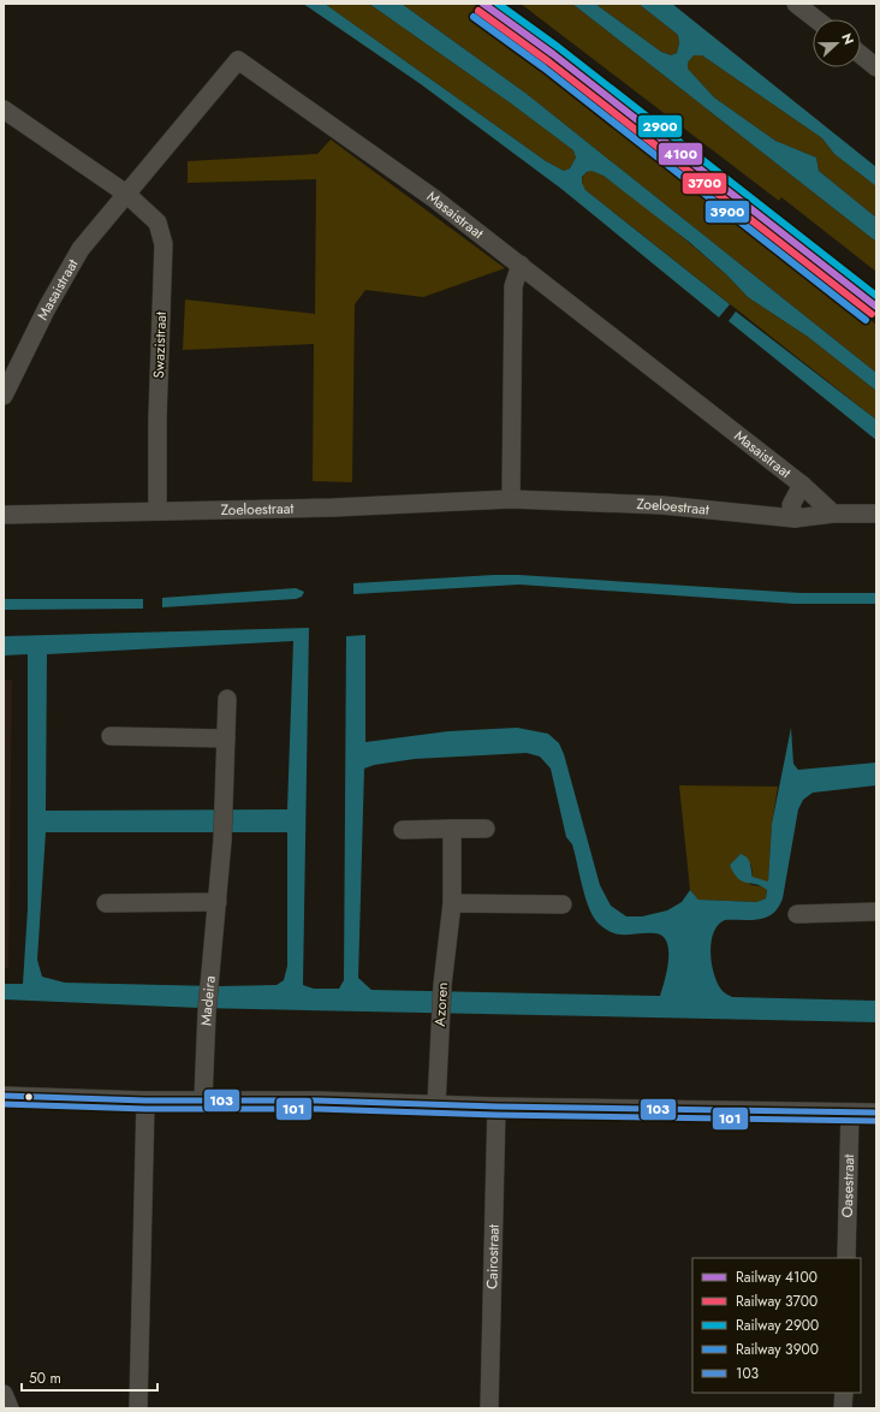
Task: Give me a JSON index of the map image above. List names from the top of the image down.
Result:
{
  "streets": {
    "street": [
      "Masaistraat",
      "Swazistraat",
      "Zoeloestraat",
      "Madeira",
      "Azoren",
      "Oasestraat",
      "Cairostraat"
    ]
  },
  "crossings": [
    ["Masaistraat", "Swazistraat"],
    ["Masaistraat", "Zoeloestraat"],
    ["Swazistraat", "Zoeloestraat"]
  ],
  "lines": [
    "rail line 4100",
    "rail line 2900",
    "rail line 3700",
    "rail line 3900",
    "transit line 103",
    "transit line 101"
  ],
  "legend": [
    "Railway 4100",
    "Railway 3700",
    "Railway 2900",
    "Railway 3900",
    "103"
  ],
  "scale_bar": "50 m",
  "north": "right"
}
